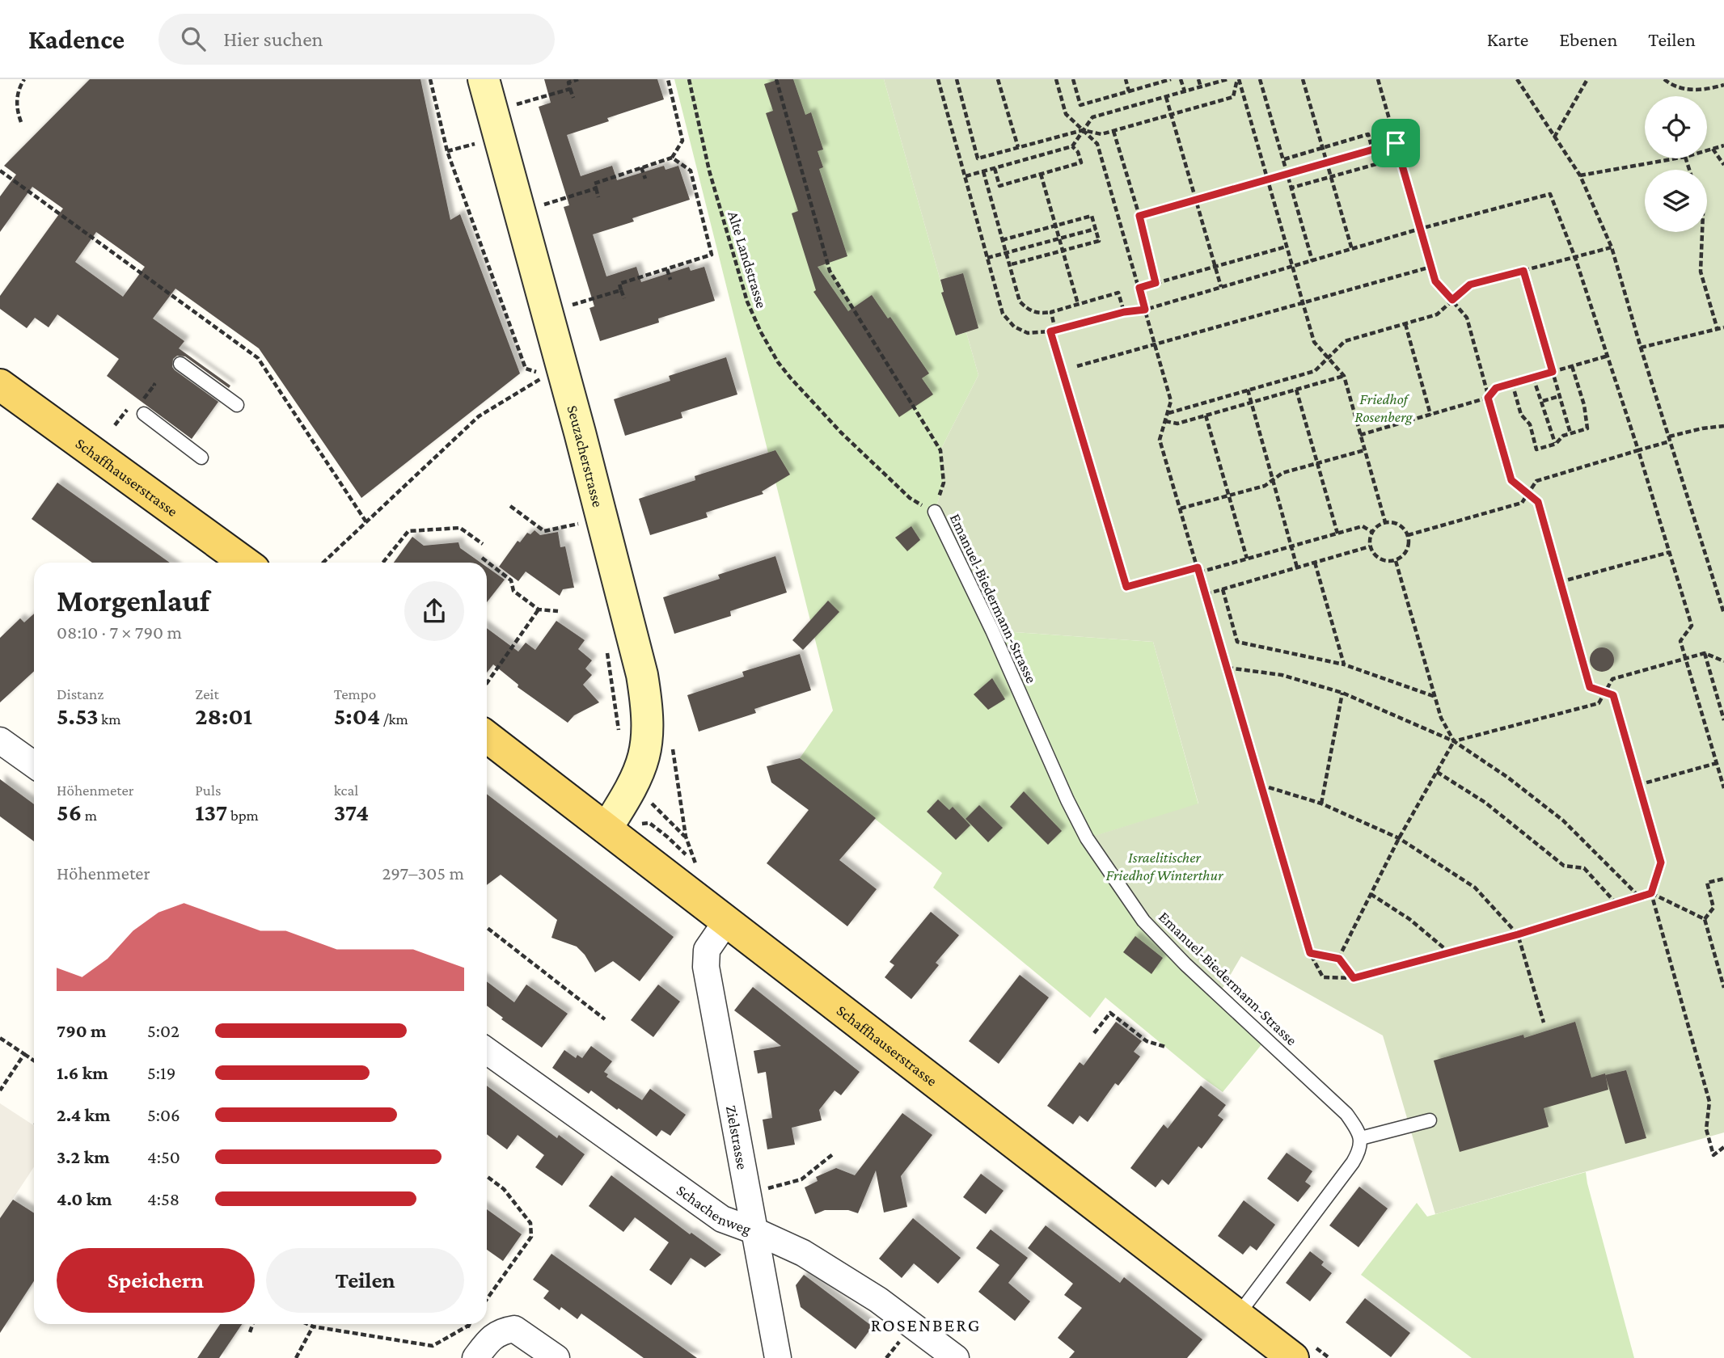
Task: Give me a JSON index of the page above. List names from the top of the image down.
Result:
{
  "streets": {
    "main road": ["Seuzacherstrasse", "Schaffhauserstrasse"],
    "street": ["Zielstrasse", "Schachenweg"],
    "lane": ["Emanuel-Biedermann-Strasse"],
    "path": ["Alte Landstrasse"]
  },
  "crossings": [
    ["Alte Landstrasse", "Emanuel-Biedermann-Strasse"],
    ["Seuzacherstrasse", "Schaffhauserstrasse"],
    ["Schaffhauserstrasse", "Zielstrasse"],
    ["Zielstrasse", "Schachenweg"]
  ],
  "districts": ["ROSENBERG"],
  "parks": ["Friedhof Rosenberg", "Israelitischer Friedhof Winterthur"],
  "page": {
    "header": "Kadence",
    "search": "Hier suchen",
    "nav": ["Karte", "Ebenen", "Teilen"],
    "heading": ["Morgenlauf", "08:10 · 7 × 790 m"],
    "stats": [
      ["Distanz", "5.53 km"],
      ["Zeit", "28:01"],
      ["Tempo", "5:04 /km"],
      ["Höhenmeter", "56 m"],
      ["Puls", "137 bpm"],
      ["kcal", "374"]
    ],
    "chart": ["Höhenmeter", "297–305 m"],
    "list": [
      {
        "name": "790 m",
        "note": "5:02"
      },
      {
        "name": "1.6 km",
        "note": "5:19"
      },
      {
        "name": "2.4 km",
        "note": "5:06"
      },
      {
        "name": "3.2 km",
        "note": "4:50"
      },
      {
        "name": "4.0 km",
        "note": "4:58"
      }
    ],
    "buttons": ["Speichern", "Teilen"]
  }
}
